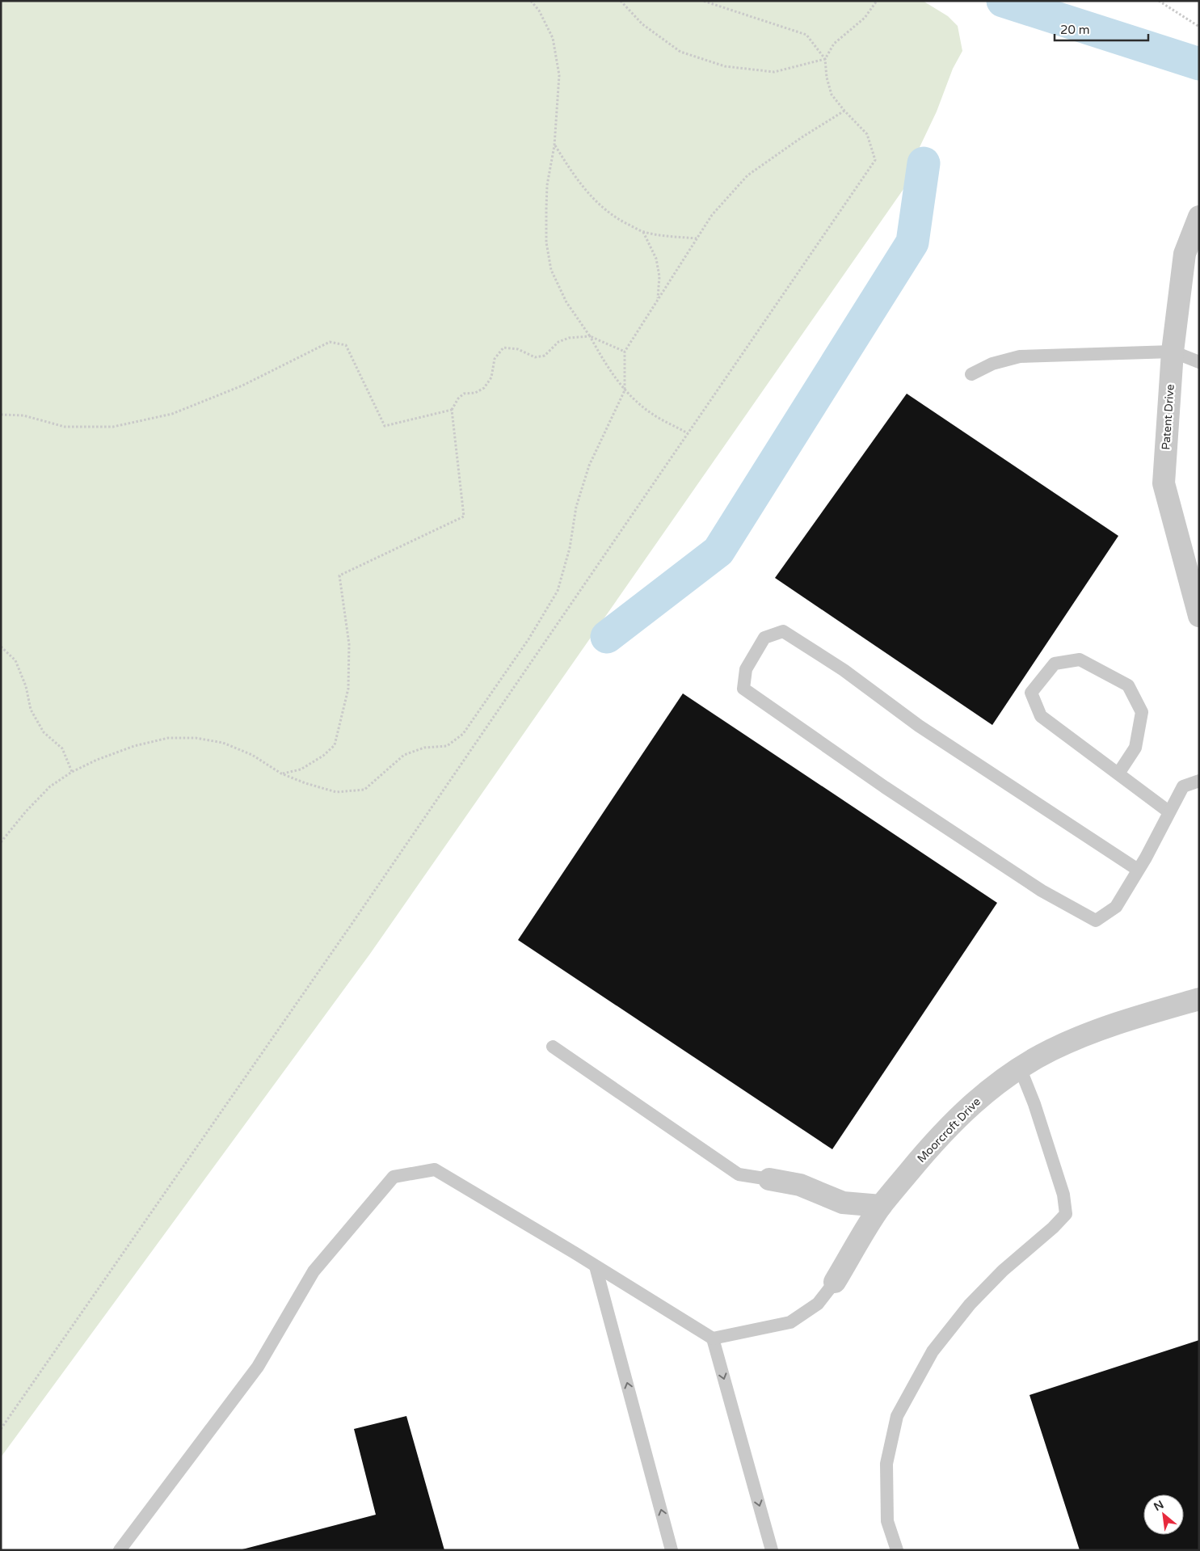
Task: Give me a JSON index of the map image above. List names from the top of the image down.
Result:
{
  "streets": {
    "street": ["Patent Drive", "Moorcroft Drive"]
  },
  "scale_bar": "20 m",
  "north": "top left"
}
